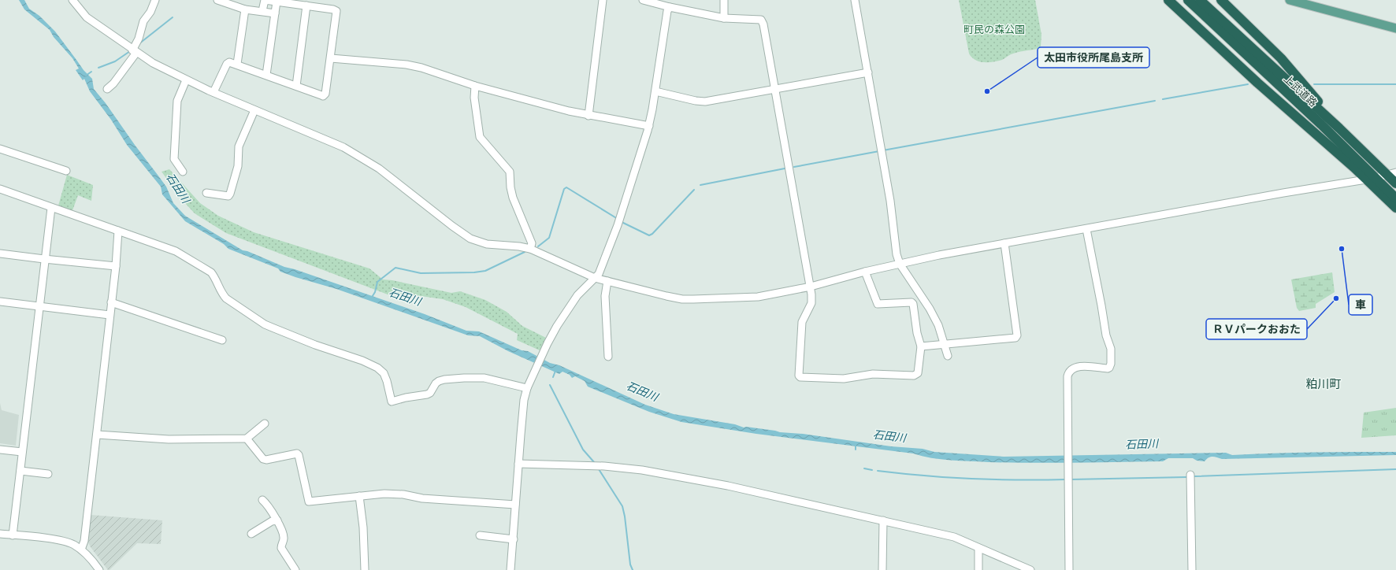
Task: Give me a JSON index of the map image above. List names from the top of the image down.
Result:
{
  "streets": {
    "highway": ["上武道路"]
  },
  "districts": ["粕川町"],
  "water": ["石田川"],
  "parks": ["町民の森公園"],
  "places": ["太田市役所尾島支所", "車", "ＲＶパークおおた"]
}
